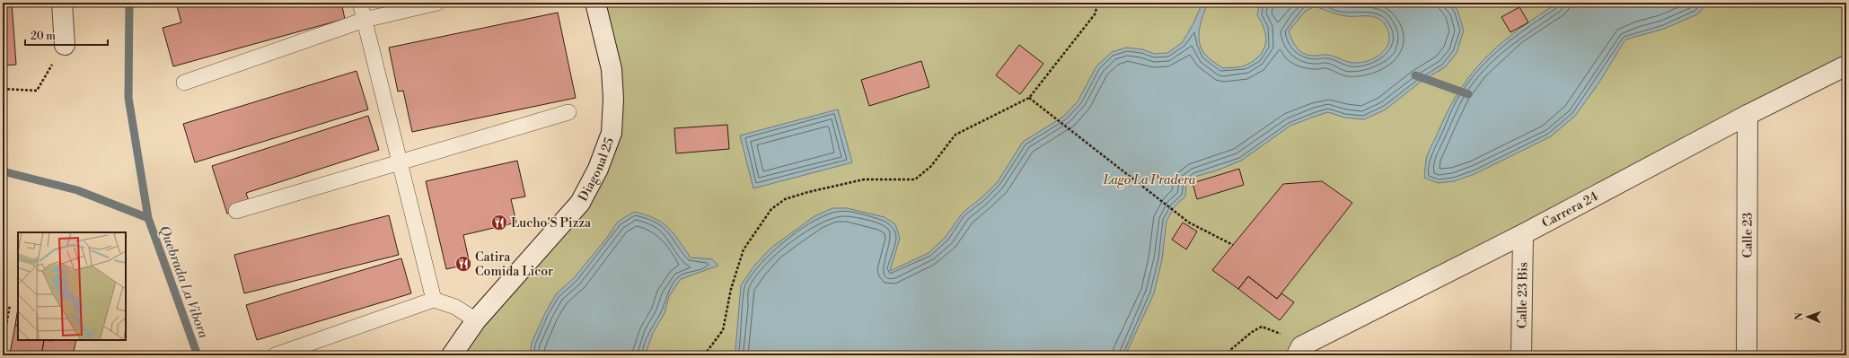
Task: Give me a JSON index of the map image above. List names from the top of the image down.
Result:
{
  "streets": {
    "street": [
      "Diagonal 25",
      "Carrera 24",
      "Calle 23",
      "Calle 23 Bis"
    ]
  },
  "crossings": [
    ["Carrera 24", "Calle 23"],
    ["Carrera 24", "Calle 23 Bis"]
  ],
  "water": ["Quebrada La Vibora"],
  "parks": ["Lago La Pradera"],
  "places": {
    "restaurant": ["Lucho'S Pizza", "Catira Comida Licor"]
  },
  "scale_bar": "20 m",
  "north": "left"
}
